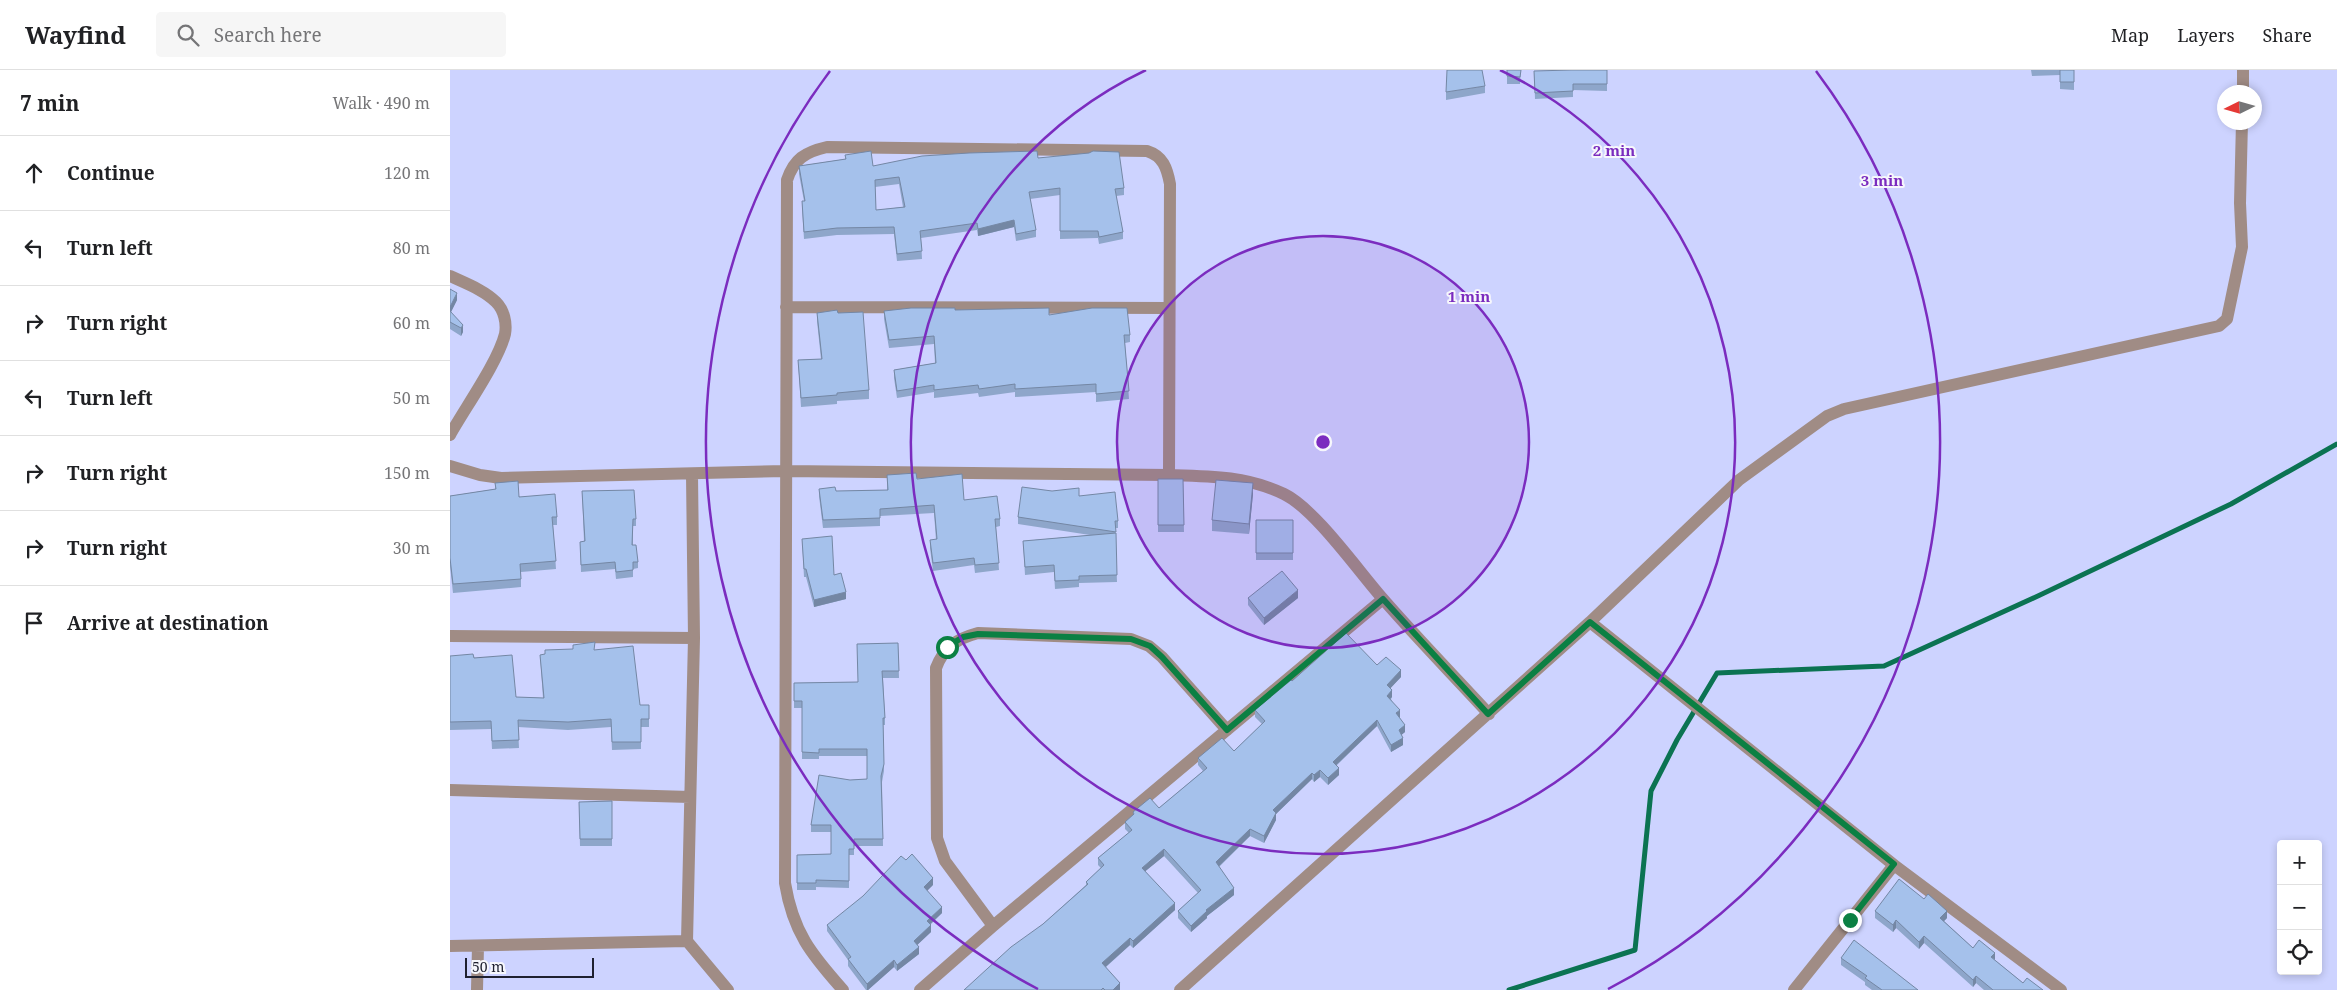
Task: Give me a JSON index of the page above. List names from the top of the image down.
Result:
{
  "scale_bar": "50 m",
  "north": "left",
  "page": {
    "header": "Wayfind",
    "search": "Search here",
    "nav": ["Map", "Layers", "Share"],
    "heading": ["7 min", "Walk · 490 m"],
    "list": [
      ["Continue", "120 m"],
      ["Turn left", "80 m"],
      ["Turn right", "60 m"],
      ["Turn left", "50 m"],
      ["Turn right", "150 m"],
      ["Turn right", "30 m"],
      "Arrive at destination"
    ],
    "map_buttons": ["+", "−"],
    "scale": "50 m"
  },
  "rings": ["2 min", "3 min", "1 min"]
}
